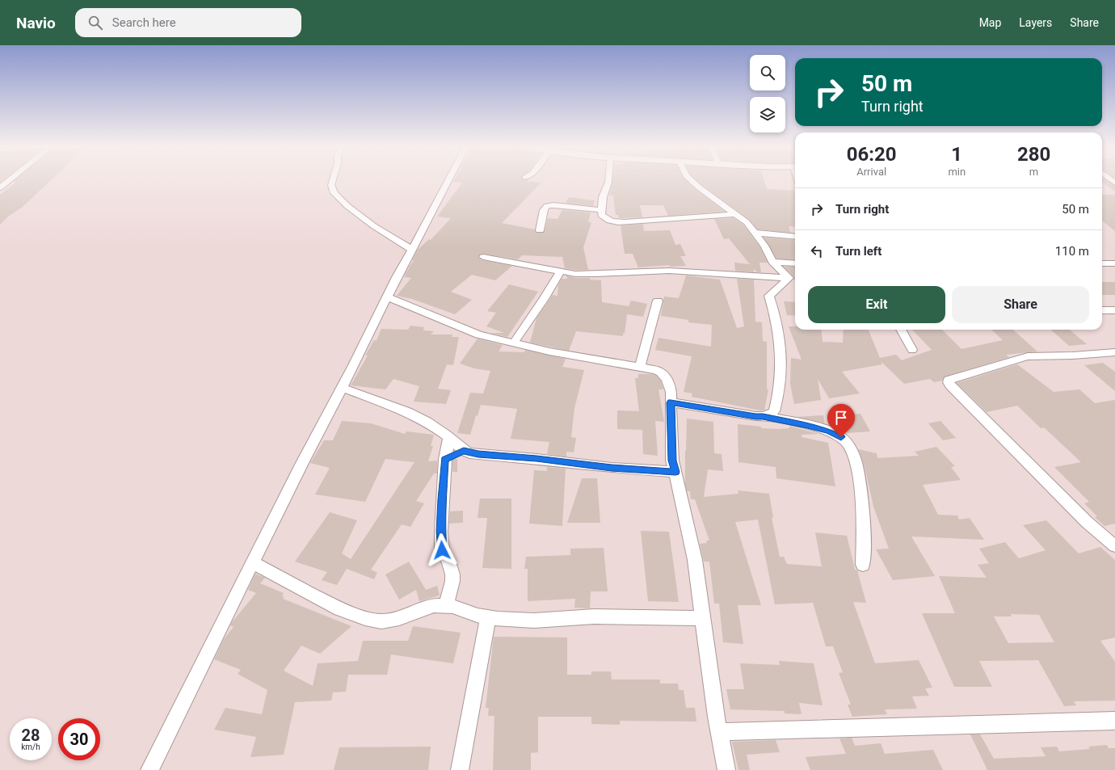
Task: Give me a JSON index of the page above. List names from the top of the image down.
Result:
{
  "page": {
    "header": "Navio",
    "search": "Search here",
    "nav": ["Map", "Layers", "Share"],
    "turn": ["50 m", "Turn right"],
    "eta": [
      "06:20",
      "Arrival",
      "1",
      "min",
      "280",
      "m"
    ],
    "list": [
      {
        "name": "Turn right",
        "value": "50 m"
      },
      {
        "name": "Turn left",
        "value": "110 m"
      }
    ],
    "buttons": ["Exit", "Share"],
    "speed": "28 km/h",
    "limit": "30"
  }
}
